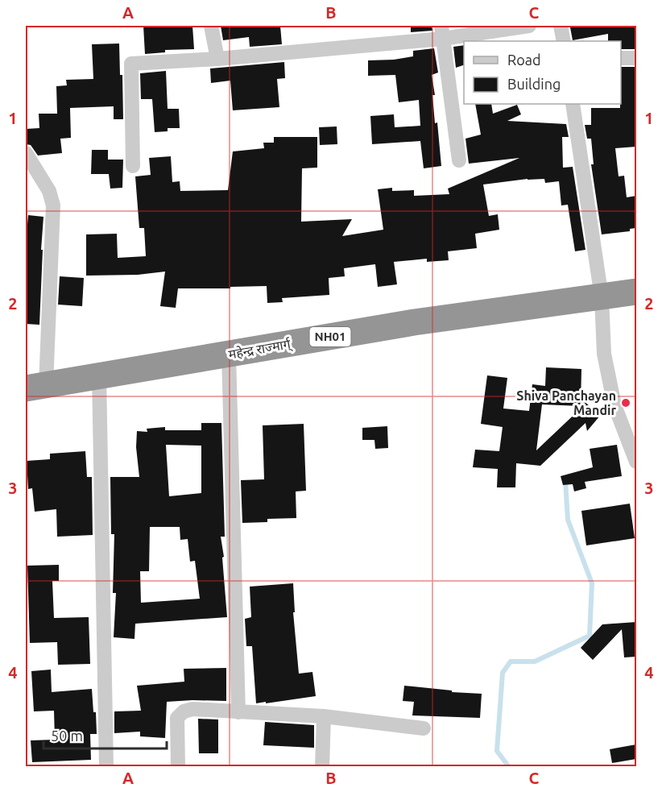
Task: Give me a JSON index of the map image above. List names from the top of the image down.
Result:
{
  "streets": {
    "highway": ["NH01", "महेन्द्र राज्मार्ग्"]
  },
  "places": ["Shiva Panchayan Mandir"],
  "legend": ["Road", "Building"],
  "scale_bar": "50 m",
  "grid": {
    "columns": ["A", "B", "C"],
    "rows": [
      "1",
      "2",
      "3",
      "4"
    ]
  }
}
